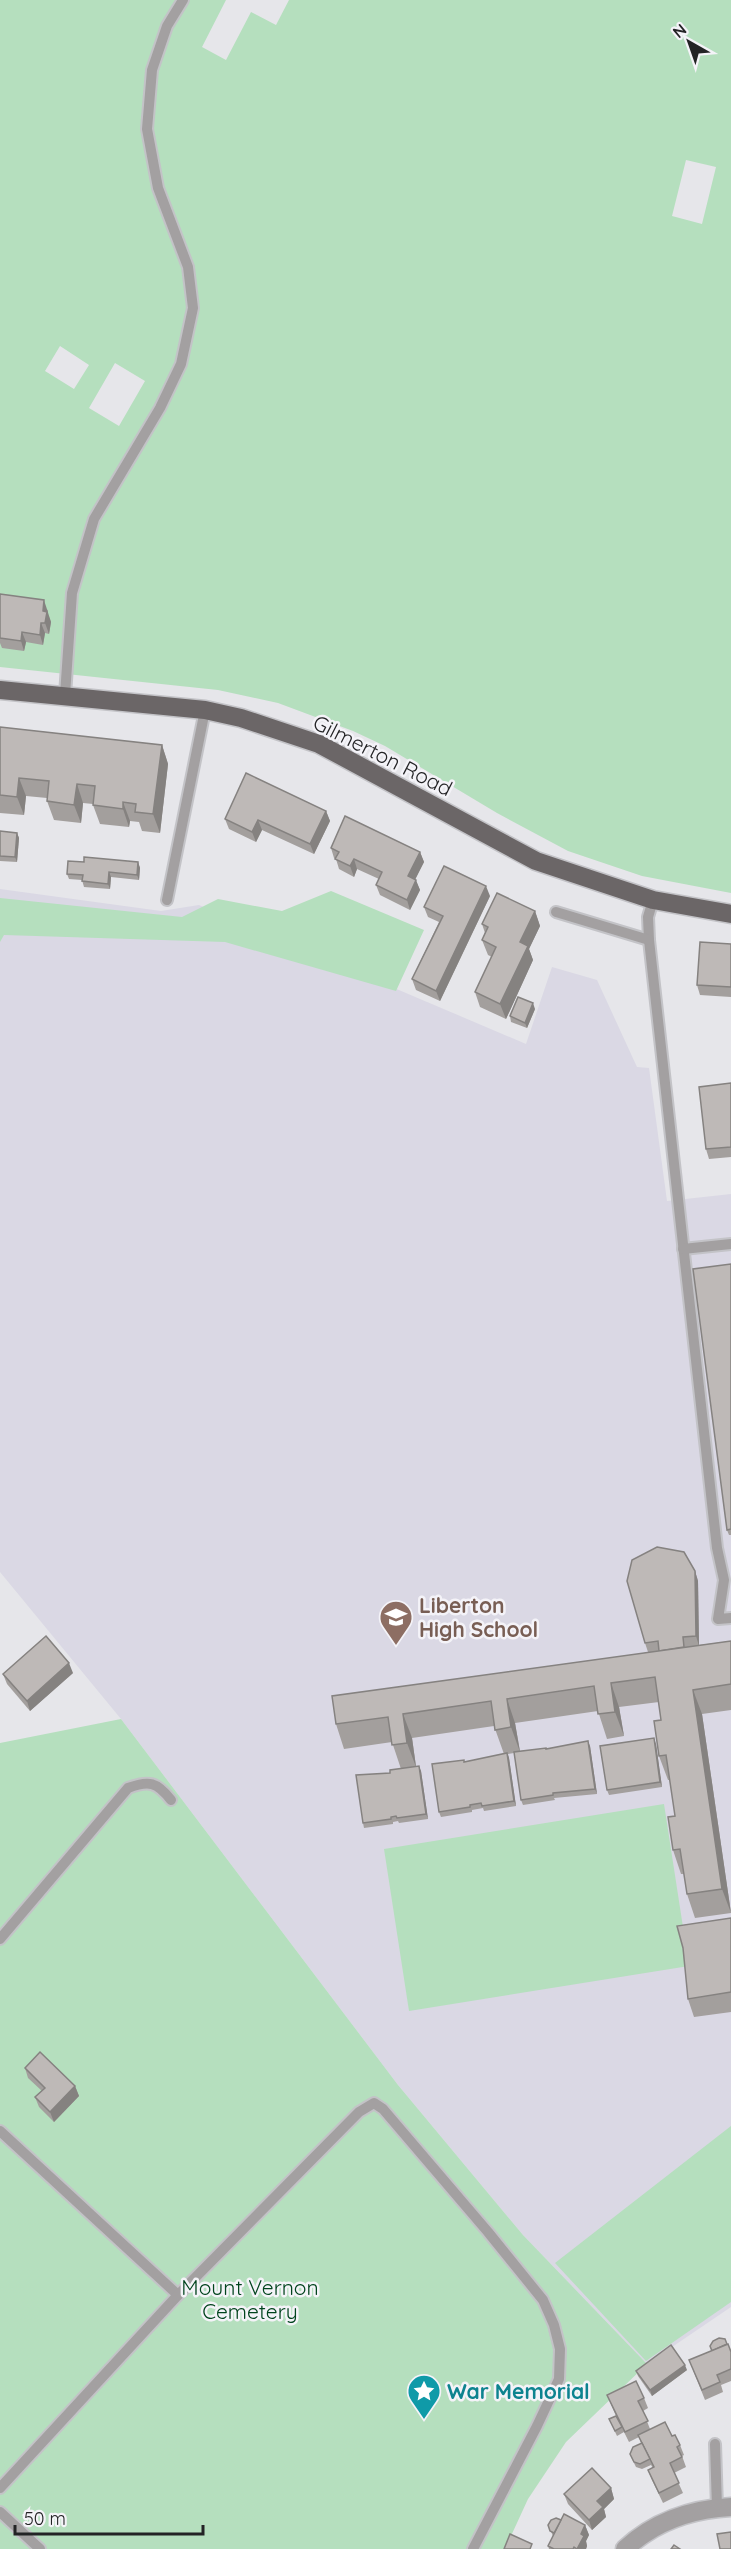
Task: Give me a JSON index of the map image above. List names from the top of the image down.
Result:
{
  "streets": {
    "main road": ["Gilmerton Road"]
  },
  "parks": ["Mount Vernon Cemetery"],
  "places": {
    "school or university": ["Liberton High School"],
    "place": ["War Memorial"]
  },
  "scale_bar": "50 m",
  "north": "top left"
}
